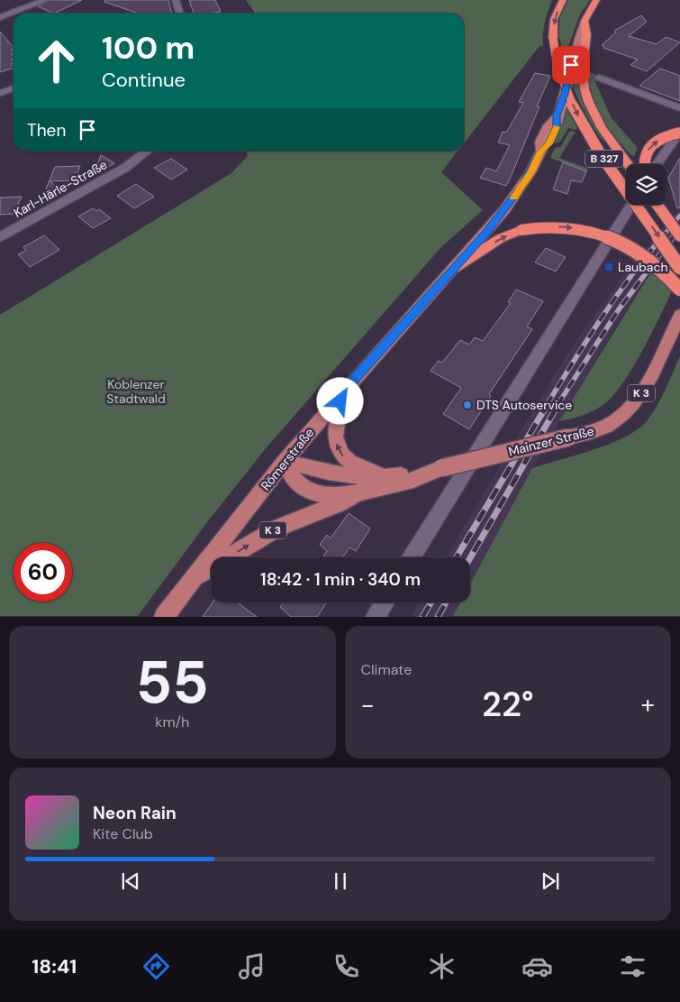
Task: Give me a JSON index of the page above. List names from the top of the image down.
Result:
{
  "streets": {
    "highway": ["B 327"],
    "main road": ["K 3", "Mainzer Straße", "Römerstraße"],
    "street": ["Karl-Härle-Straße"]
  },
  "crossings": [
    ["B 327", "Römerstraße"],
    ["K 3", "Mainzer Straße"],
    ["K 3", "Römerstraße"],
    ["Mainzer Straße", "Römerstraße"]
  ],
  "parks": ["Koblenzer Stadtwald"],
  "places": {
    "transit": ["Laubach"],
    "other": ["DTS Autoservice"]
  },
  "page": {
    "turn": ["100 m", "Continue"],
    "then": "Then",
    "limit": "60",
    "trip": "18:42 · 1 min · 340 m",
    "tile": [
      ["55", "km/h"],
      "Climate"
    ],
    "heat": ["−", "22°", "+"],
    "song": ["Neon Rain", "Kite Club"],
    "tabs": "18:41"
  }
}
